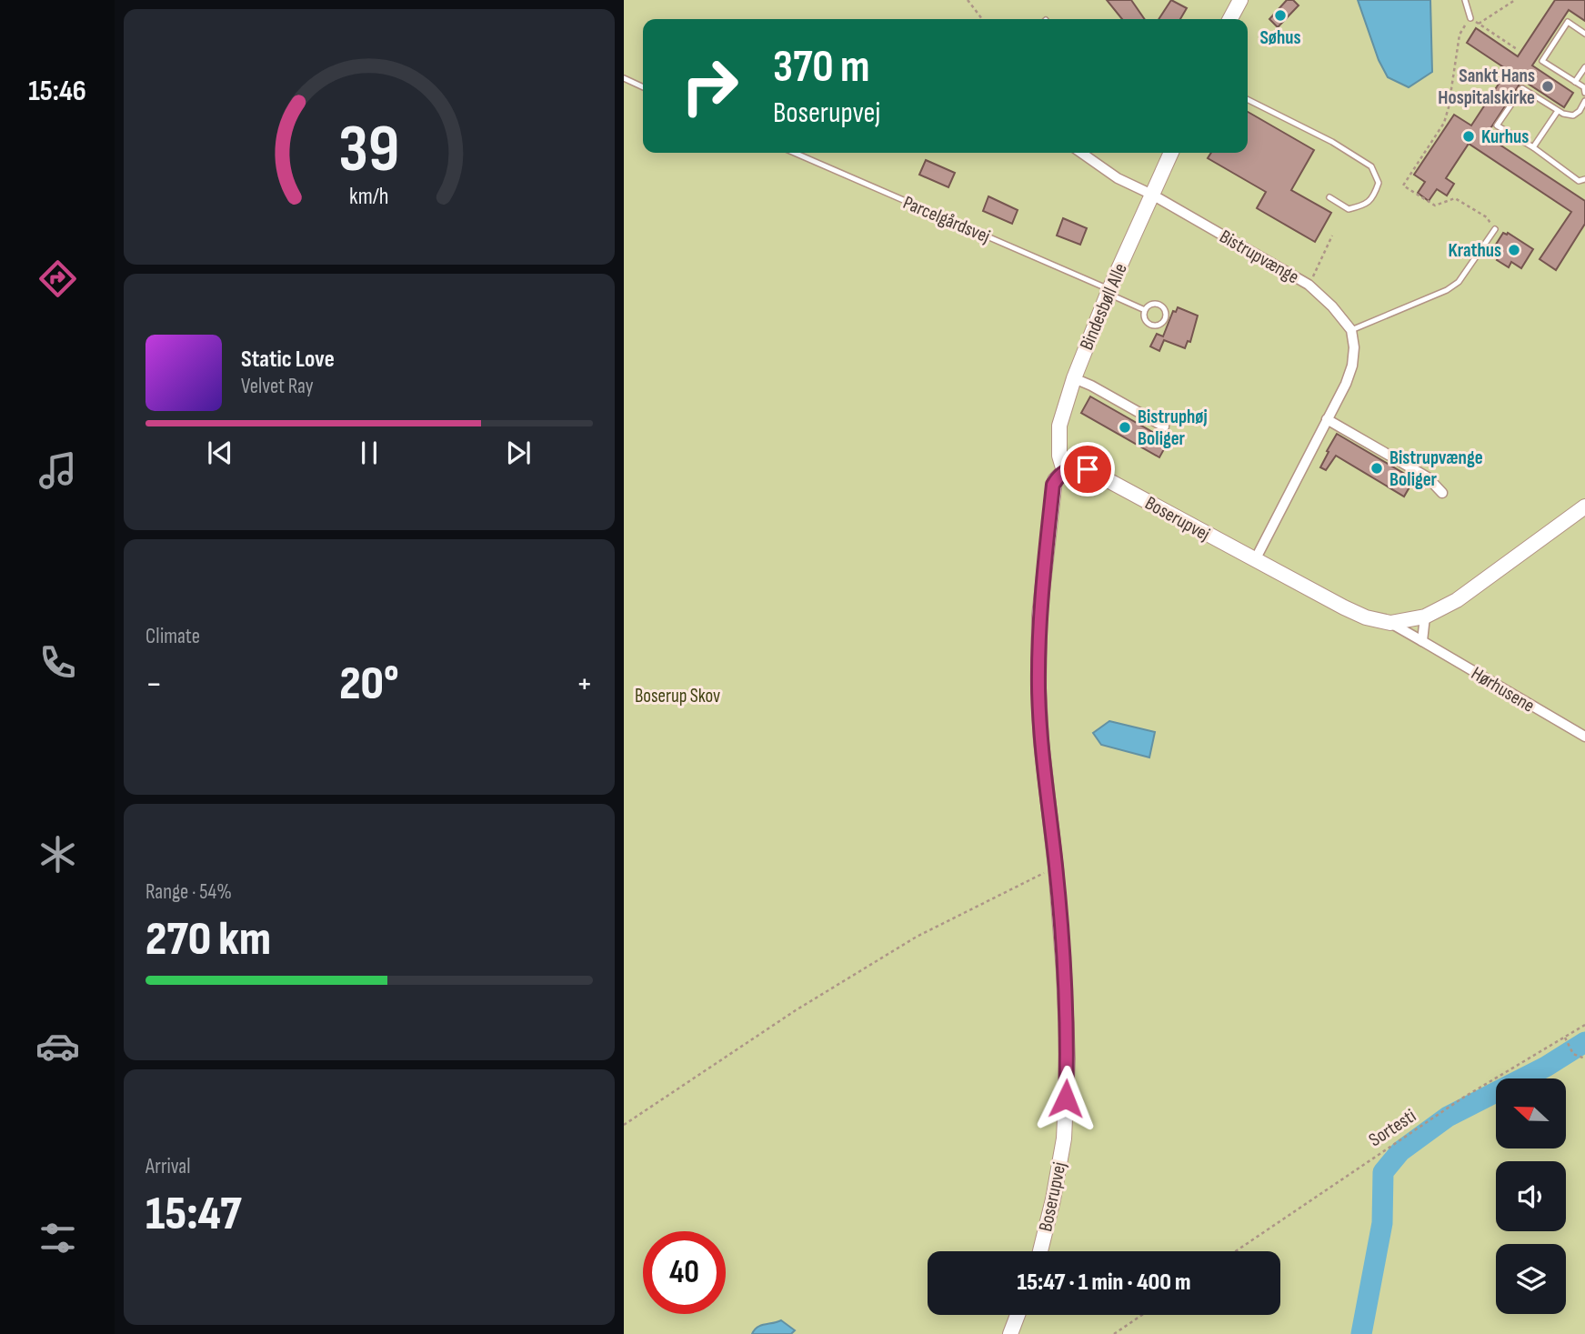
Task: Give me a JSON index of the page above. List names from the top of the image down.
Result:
{
  "streets": {
    "street": [
      "Bistrupvænge",
      "Bindesbøll Alle",
      "Boserupvej",
      "Hørhusene"
    ],
    "lane": ["Parcelgårdsvej"],
    "path": ["Sortesti"]
  },
  "crossings": [
    ["Parcelgårdsvej", "Bindesbøll Alle"],
    ["Bistrupvænge", "Bindesbøll Alle"],
    ["Bindesbøll Alle", "Boserupvej"],
    ["Boserupvej", "Hørhusene"]
  ],
  "parks": ["Boserup Skov"],
  "places": [
    "Søhus",
    "Sankt Hans Hospitalskirke",
    "Kurhus",
    "Krathus",
    "Bistruphøj Boliger",
    "Bistrupvænge Boliger"
  ],
  "north": "left",
  "page": {
    "tabs": "15:46",
    "turn": ["370 m", "Boserupvej"],
    "song": ["Static Love", "Velvet Ray"],
    "tile": [
      "Climate",
      ["Range · 54%", "270 km"],
      ["Arrival", "15:47"]
    ],
    "heat": ["−", "20°", "+"],
    "limit": "40",
    "trip": "15:47 · 1 min · 400 m",
    "gauge": ["39", "km/h"]
  }
}
